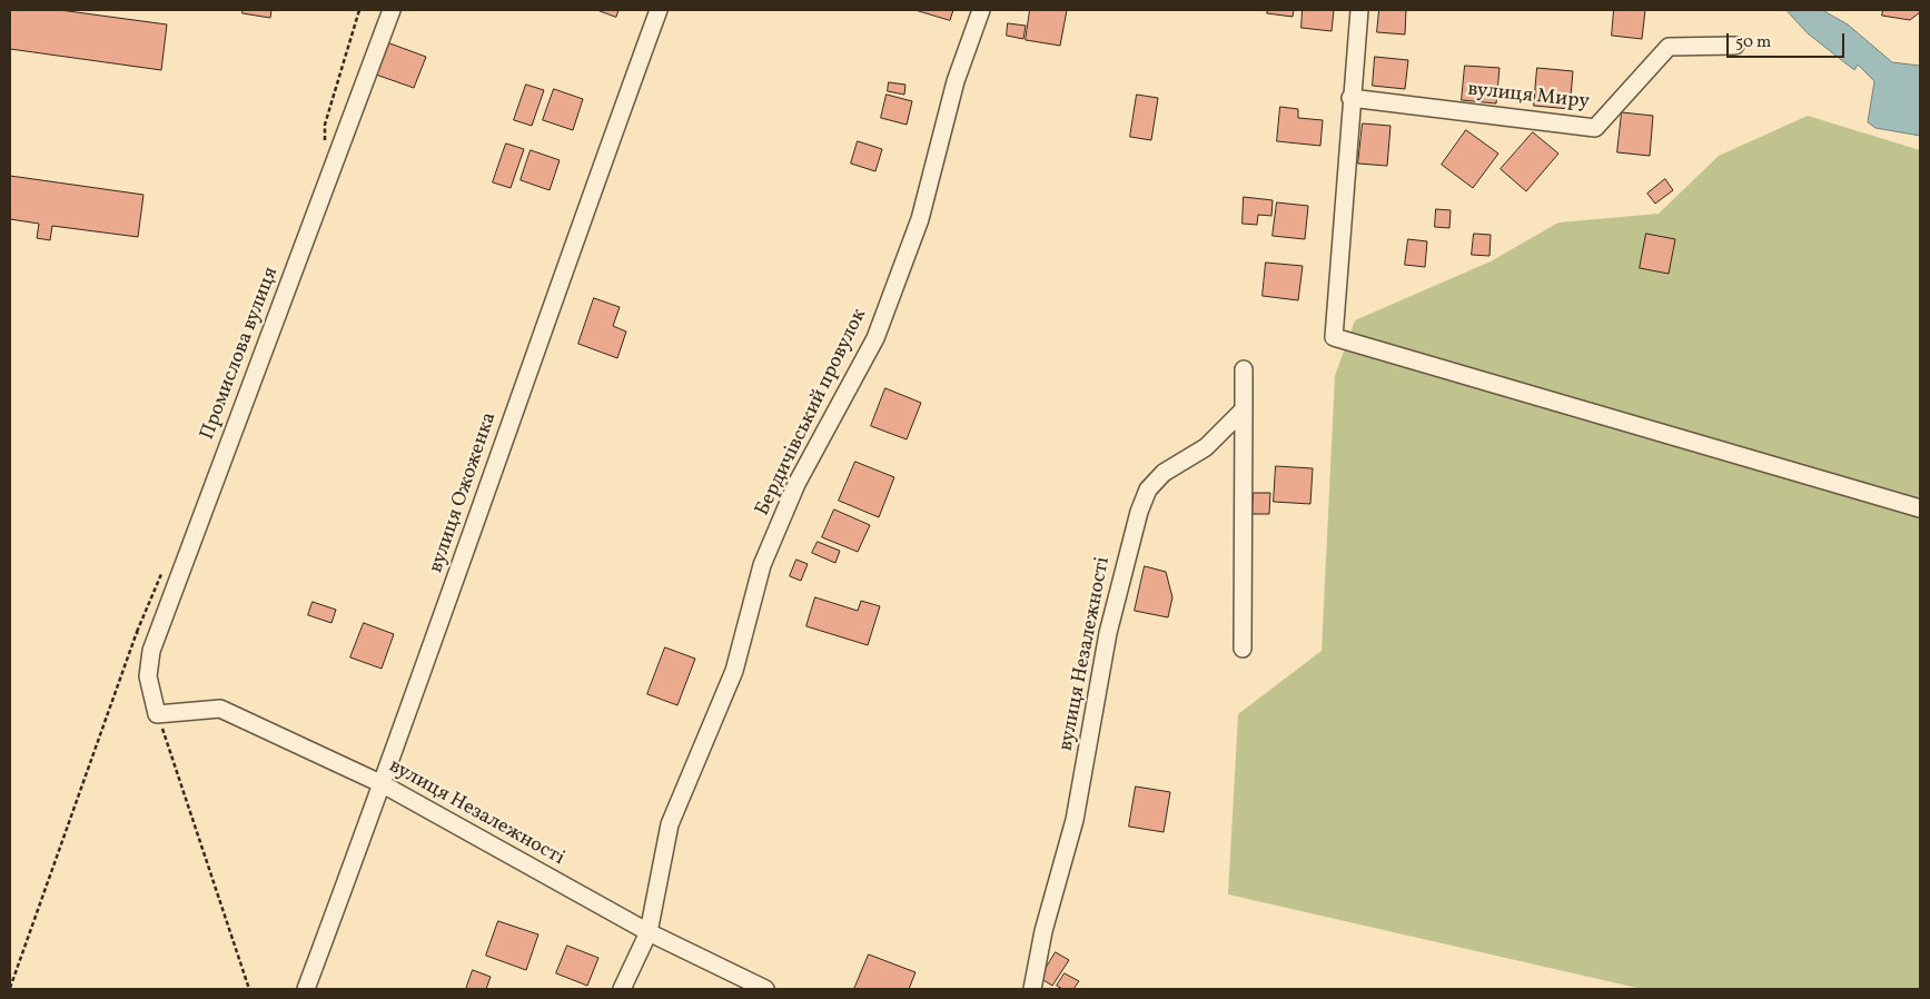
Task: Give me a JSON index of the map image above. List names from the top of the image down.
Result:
{
  "streets": {
    "street": [
      "вулиця Миру",
      "Промислова вулиця",
      "Бердичівський провулок",
      "вулиця Ожоженка",
      "вулиця Незалежності"
    ]
  },
  "crossings": [
    ["Промислова вулиця", "вулиця Незалежності"],
    ["Бердичівський провулок", "вулиця Незалежності"],
    ["вулиця Ожоженка", "вулиця Незалежності"]
  ],
  "scale_bar": "50 m"
}
